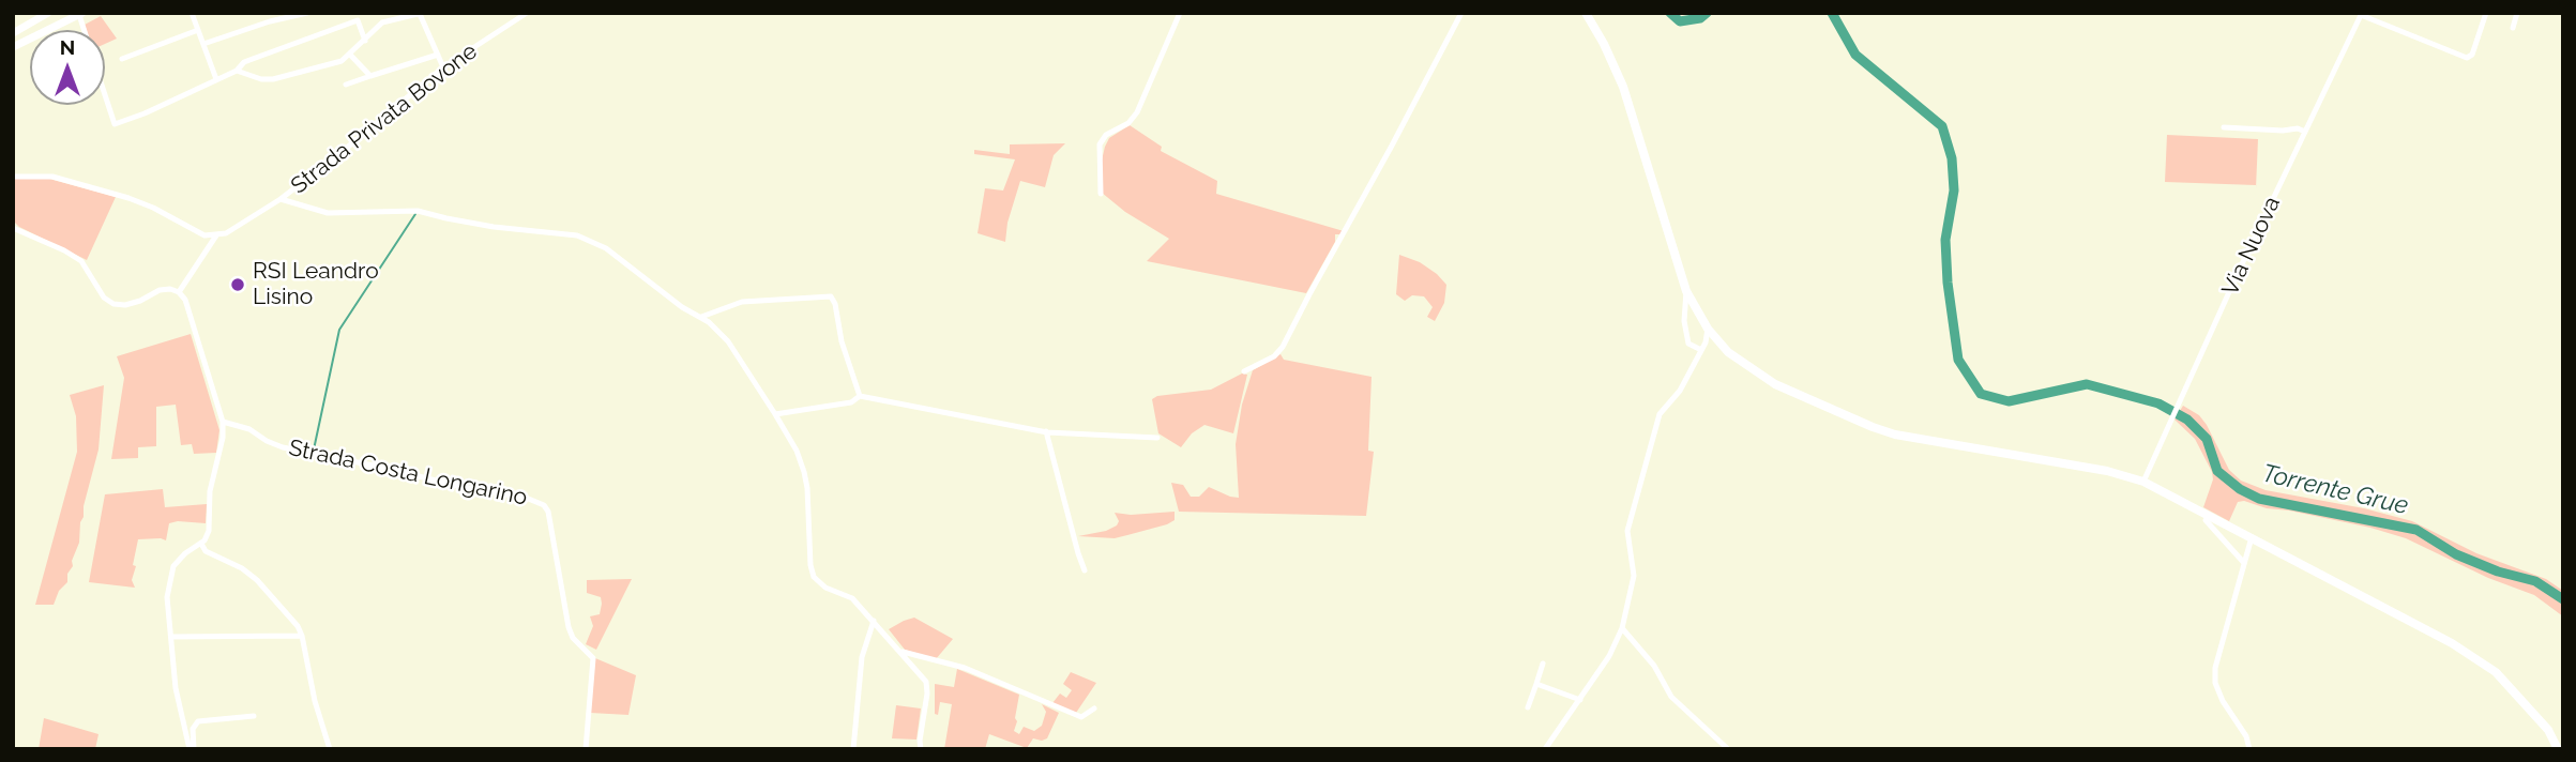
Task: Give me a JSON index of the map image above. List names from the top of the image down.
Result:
{
  "streets": {
    "street": ["Strada Privata Bovone", "Via Nuova", "Strada Costa Longarino"]
  },
  "water": ["Torrente Grue"],
  "places": ["RSI Leandro Lisino"],
  "north": "top"
}
